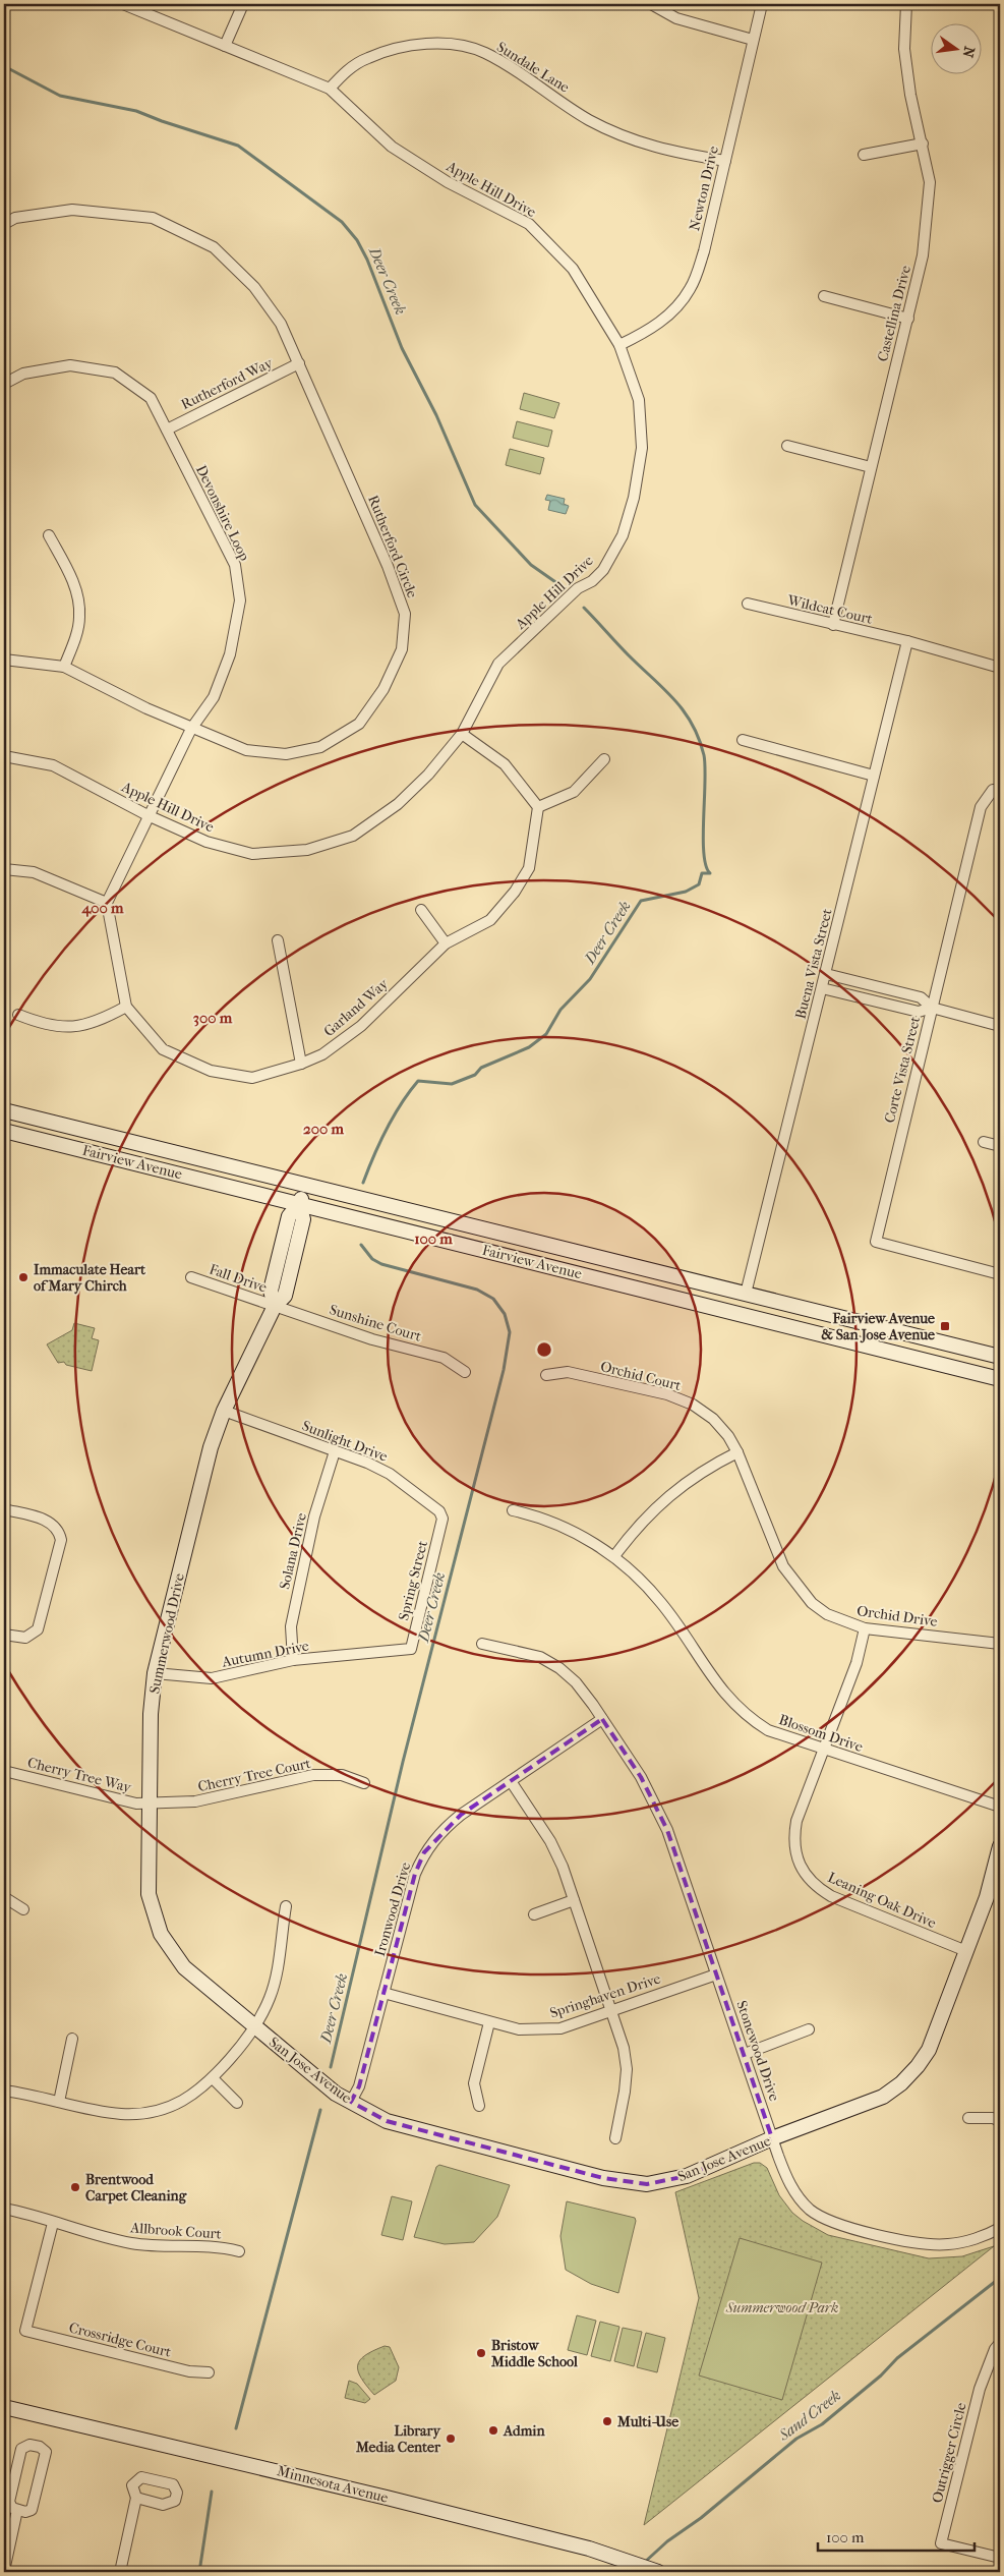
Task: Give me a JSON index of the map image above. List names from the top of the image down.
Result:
{
  "streets": {
    "street": [
      "Sundale Lane",
      "Newton Drive",
      "Apple Hill Drive",
      "Castellina Drive",
      "Rutherford Way",
      "Devonshire Loop",
      "Rutherford Circle",
      "Wildcat Court",
      "Buena Vista Street",
      "Garland Way",
      "Corte Vista Street",
      "Fairview Avenue",
      "Fall Drive",
      "Sunshine Court",
      "Orchid Court",
      "Sunlight Drive",
      "Solana Drive",
      "Spring Street",
      "Orchid Drive",
      "Summerwood Drive",
      "Autumn Drive",
      "Blossom Drive",
      "Cherry Tree Way",
      "Cherry Tree Court",
      "Leaning Oak Drive",
      "Ironwood Drive",
      "Springhaven Drive",
      "Stonewood Drive",
      "San Jose Avenue",
      "Allbrook Court",
      "Crossridge Court",
      "Outrigger Circle",
      "Minnesota Avenue"
    ]
  },
  "crossings": [
    ["Sundale Lane", "Newton Drive"],
    ["Sundale Lane", "Apple Hill Drive"],
    ["Newton Drive", "Apple Hill Drive"],
    ["Apple Hill Drive", "Devonshire Loop"],
    ["Castellina Drive", "Wildcat Court"],
    ["Rutherford Way", "Devonshire Loop"],
    ["Rutherford Way", "Rutherford Circle"],
    ["Devonshire Loop", "Rutherford Circle"],
    ["Wildcat Court", "Buena Vista Street"],
    ["Buena Vista Street", "Fairview Avenue"],
    ["Fairview Avenue", "Summerwood Drive"],
    ["Fall Drive", "Sunshine Court"],
    ["Fall Drive", "Summerwood Drive"],
    ["Sunshine Court", "Summerwood Drive"],
    ["Orchid Court", "Orchid Drive"],
    ["Sunlight Drive", "Solana Drive"],
    ["Sunlight Drive", "Spring Street"],
    ["Sunlight Drive", "Summerwood Drive"],
    ["Solana Drive", "Autumn Drive"],
    ["Spring Street", "Autumn Drive"],
    ["Orchid Drive", "Leaning Oak Drive"],
    ["Summerwood Drive", "Autumn Drive"],
    ["Summerwood Drive", "Cherry Tree Way"],
    ["Summerwood Drive", "Cherry Tree Court"],
    ["Summerwood Drive", "San Jose Avenue"],
    ["Blossom Drive", "Leaning Oak Drive"],
    ["Cherry Tree Way", "Cherry Tree Court"],
    ["Leaning Oak Drive", "San Jose Avenue"],
    ["Ironwood Drive", "Springhaven Drive"],
    ["Ironwood Drive", "Stonewood Drive"],
    ["Ironwood Drive", "San Jose Avenue"],
    ["Springhaven Drive", "Stonewood Drive"],
    ["Stonewood Drive", "San Jose Avenue"],
    ["Allbrook Court", "Crossridge Court"]
  ],
  "water": ["Deer Creek", "Sand Creek"],
  "parks": ["Summerwood Park"],
  "places": {
    "other": [
      "Immaculate Heart of Mary Chirch",
      "Brentwood Carpet Cleaning",
      "Bristow Middle School",
      "Multi-Use",
      "Admin",
      "Library Media Center"
    ],
    "transit": ["Fairview Avenue & San Jose Avenue"]
  },
  "scale_bar": "100 m",
  "north": "right",
  "rings": [
    "400 m",
    "300 m",
    "200 m",
    "100 m"
  ]
}
